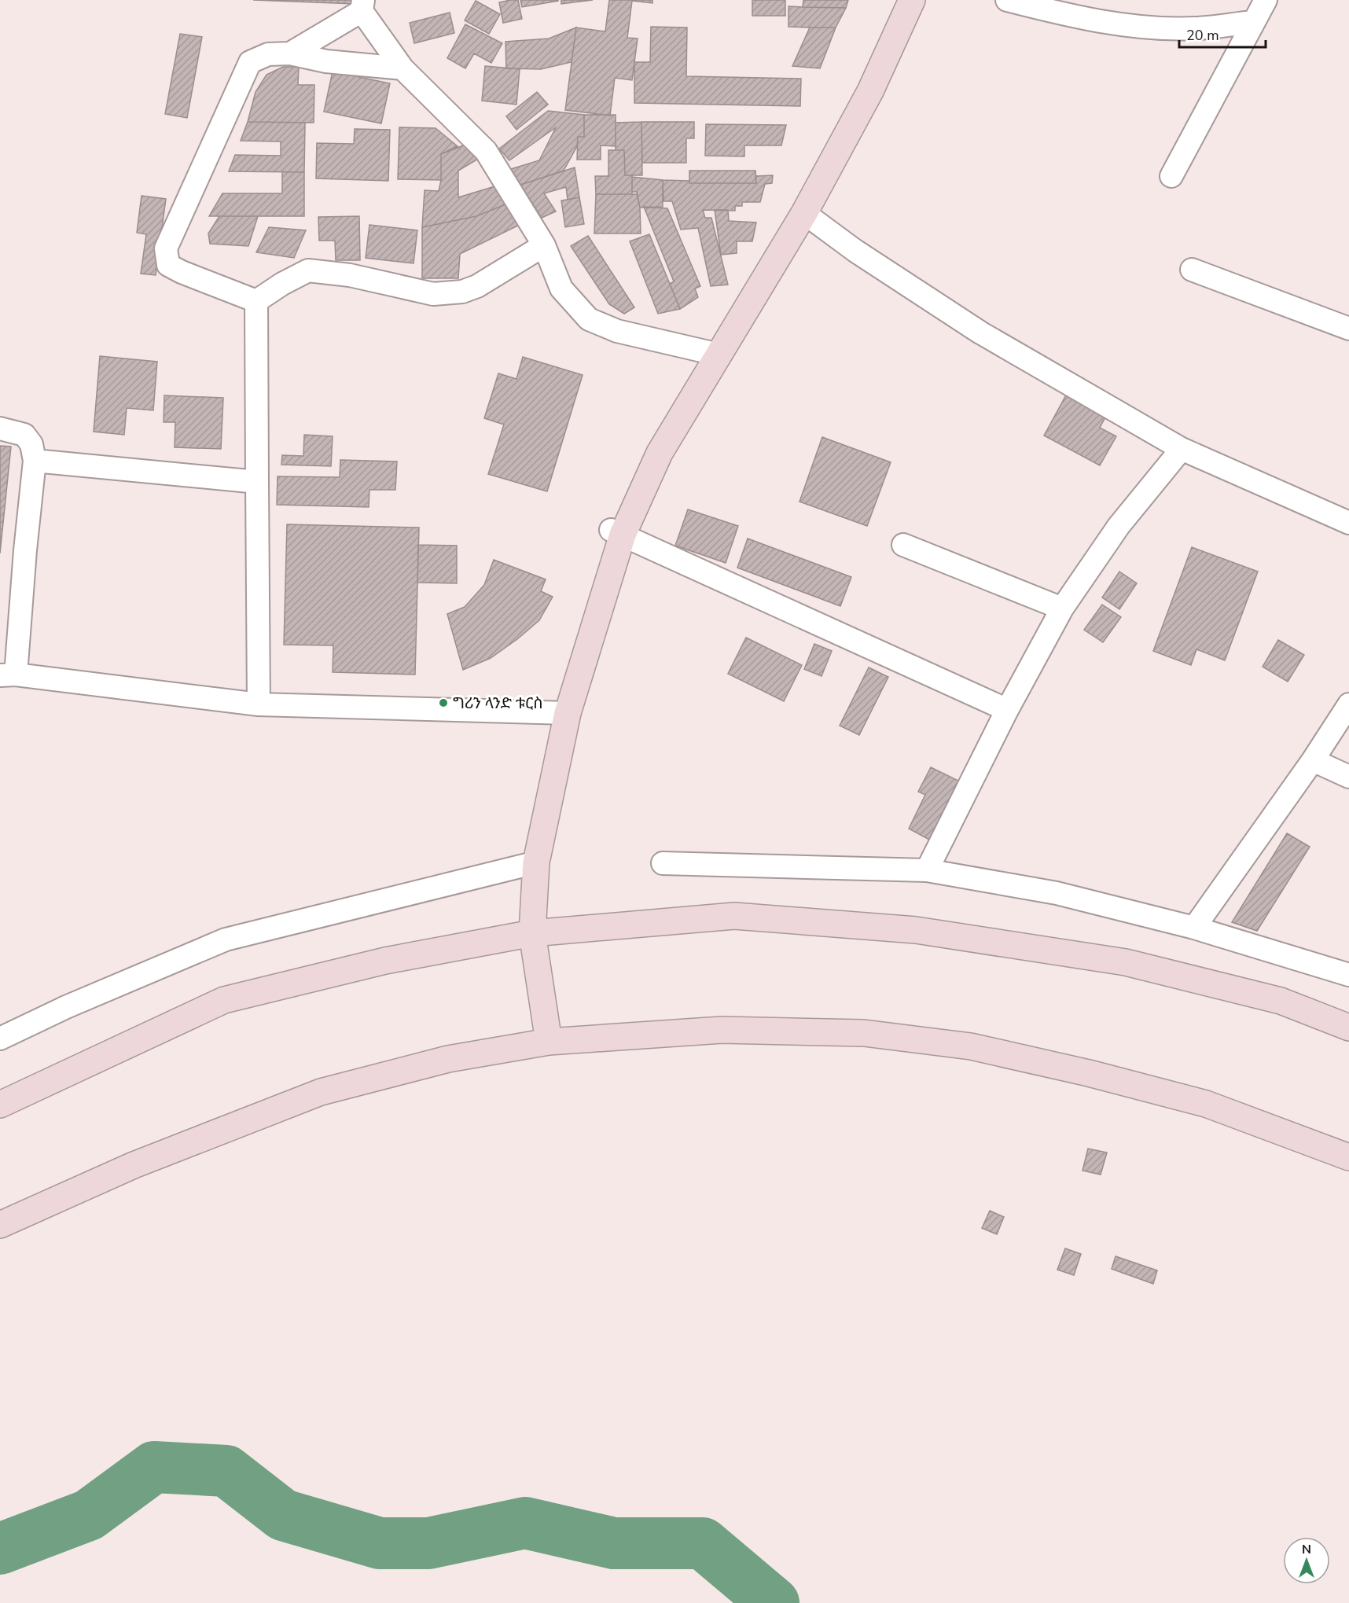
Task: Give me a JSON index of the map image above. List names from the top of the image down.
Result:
{
  "places": ["ግሪን ላንድ ቱርስ"],
  "scale_bar": "20 m",
  "north": "top"
}
